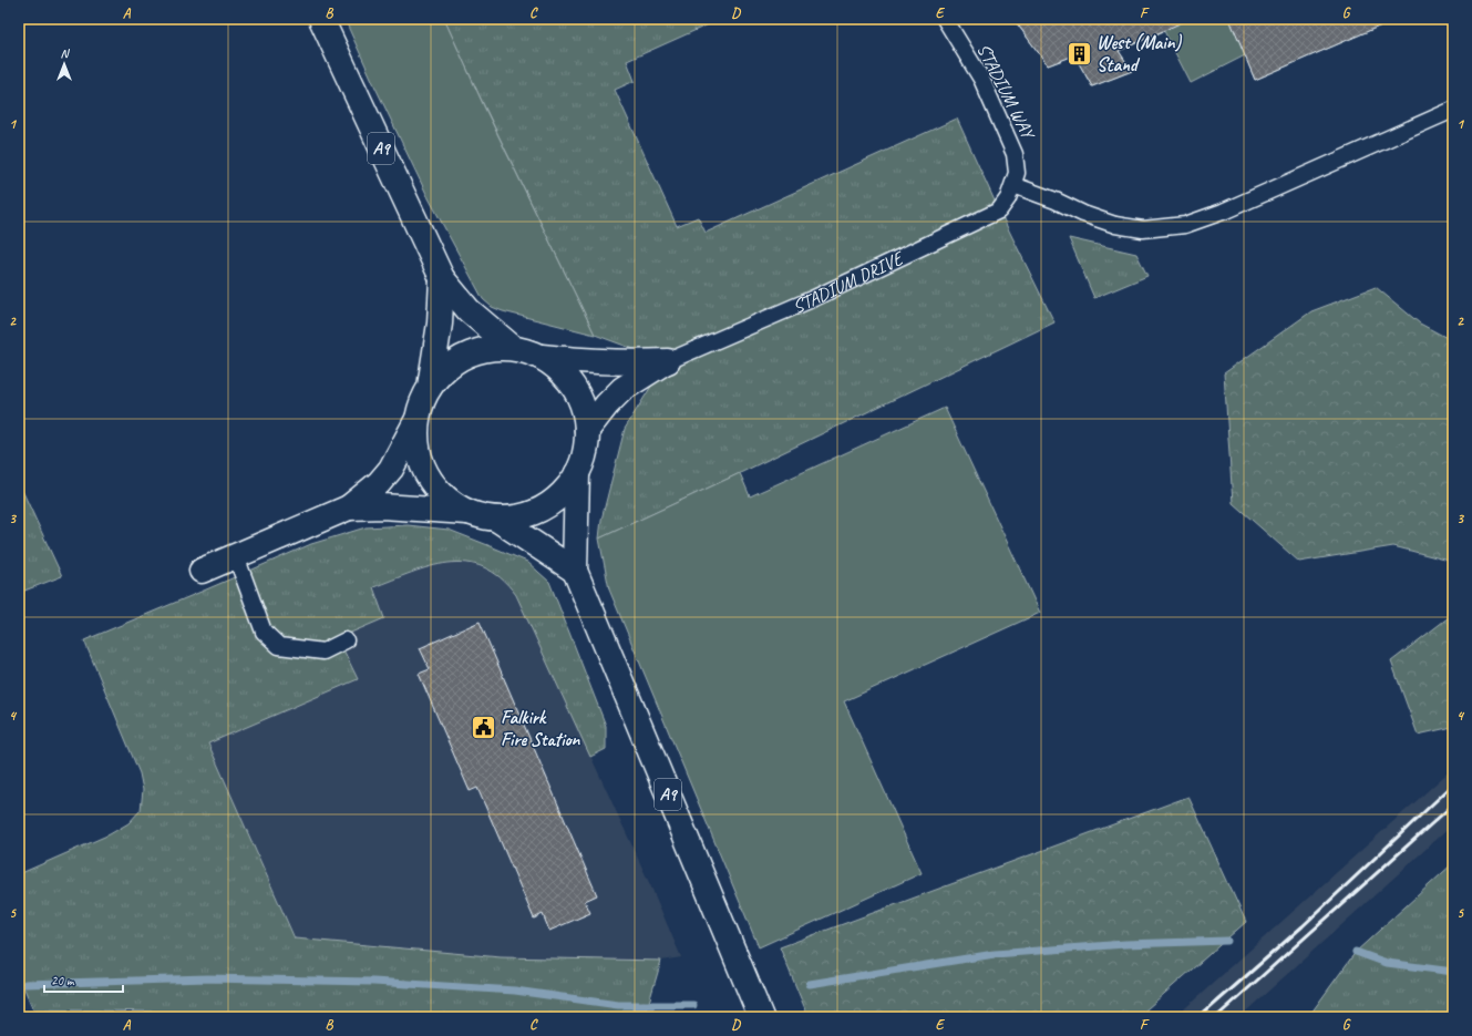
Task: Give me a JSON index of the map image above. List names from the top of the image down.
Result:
{
  "streets": {
    "main road": ["A9", "STADIUM DRIVE"],
    "lane": ["STADIUM WAY"]
  },
  "crossings": [
    ["STADIUM WAY", "STADIUM DRIVE"]
  ],
  "places": {
    "building": ["West (Main) Stand"],
    "public building": ["Falkirk Fire Station"]
  },
  "scale_bar": "20 m",
  "north": "top",
  "grid": {
    "columns": [
      "A",
      "B",
      "C",
      "D",
      "E",
      "F",
      "G"
    ],
    "rows": [
      "1",
      "2",
      "3",
      "4",
      "5"
    ]
  }
}
